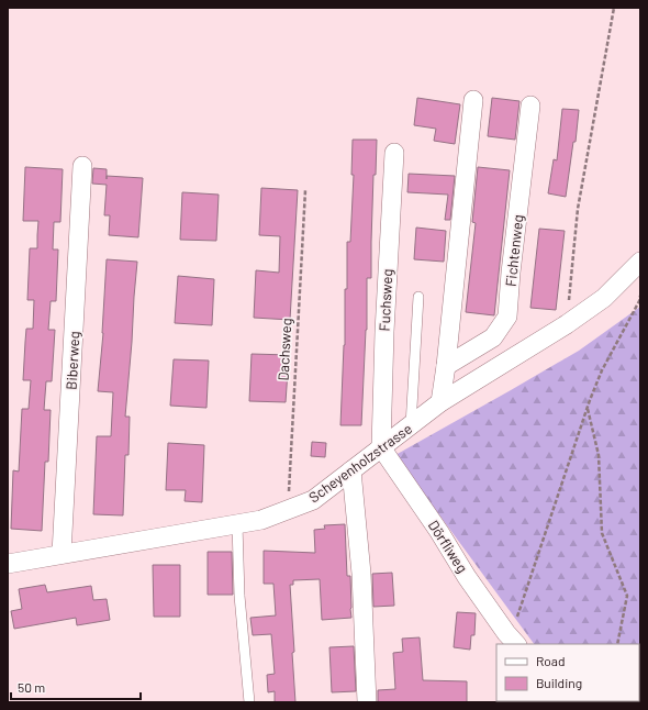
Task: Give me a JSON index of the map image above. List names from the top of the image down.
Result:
{
  "streets": {
    "street": [
      "Fichtenweg",
      "Fuchsweg",
      "Biberweg",
      "Scheyenholzstrasse",
      "Dörfliweg"
    ],
    "path": ["Dachsweg"]
  },
  "crossings": [
    ["Fuchsweg", "Scheyenholzstrasse"],
    ["Fuchsweg", "Dörfliweg"],
    ["Dachsweg", "Scheyenholzstrasse"],
    ["Biberweg", "Scheyenholzstrasse"],
    ["Scheyenholzstrasse", "Dörfliweg"]
  ],
  "legend": ["Road", "Building"],
  "scale_bar": "50 m"
}
